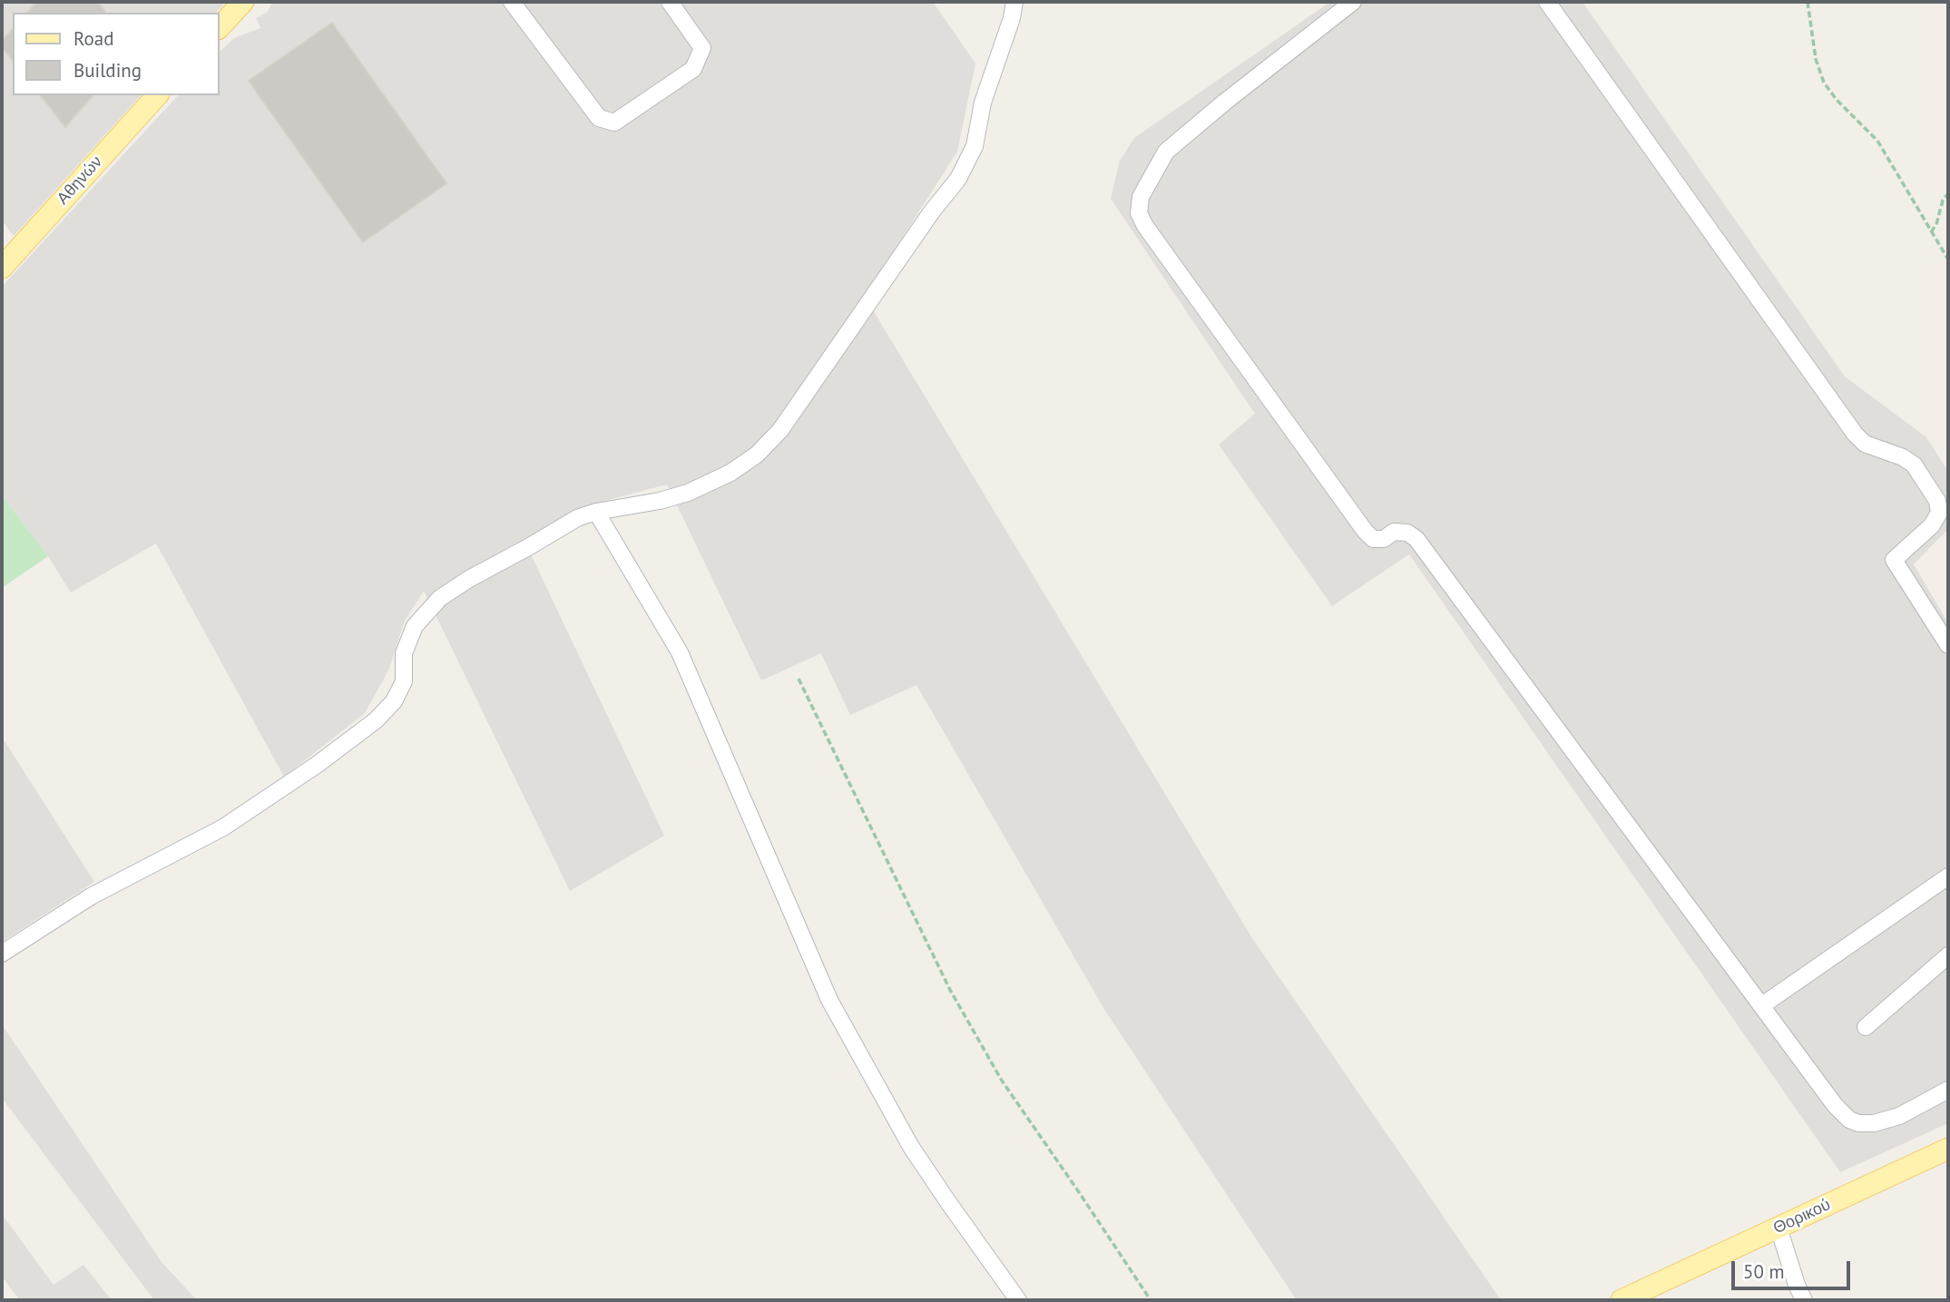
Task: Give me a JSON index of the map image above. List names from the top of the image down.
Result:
{
  "streets": {
    "main road": ["Αθηνών", "Θορικού"]
  },
  "legend": ["Road", "Building"],
  "scale_bar": "50 m"
}
